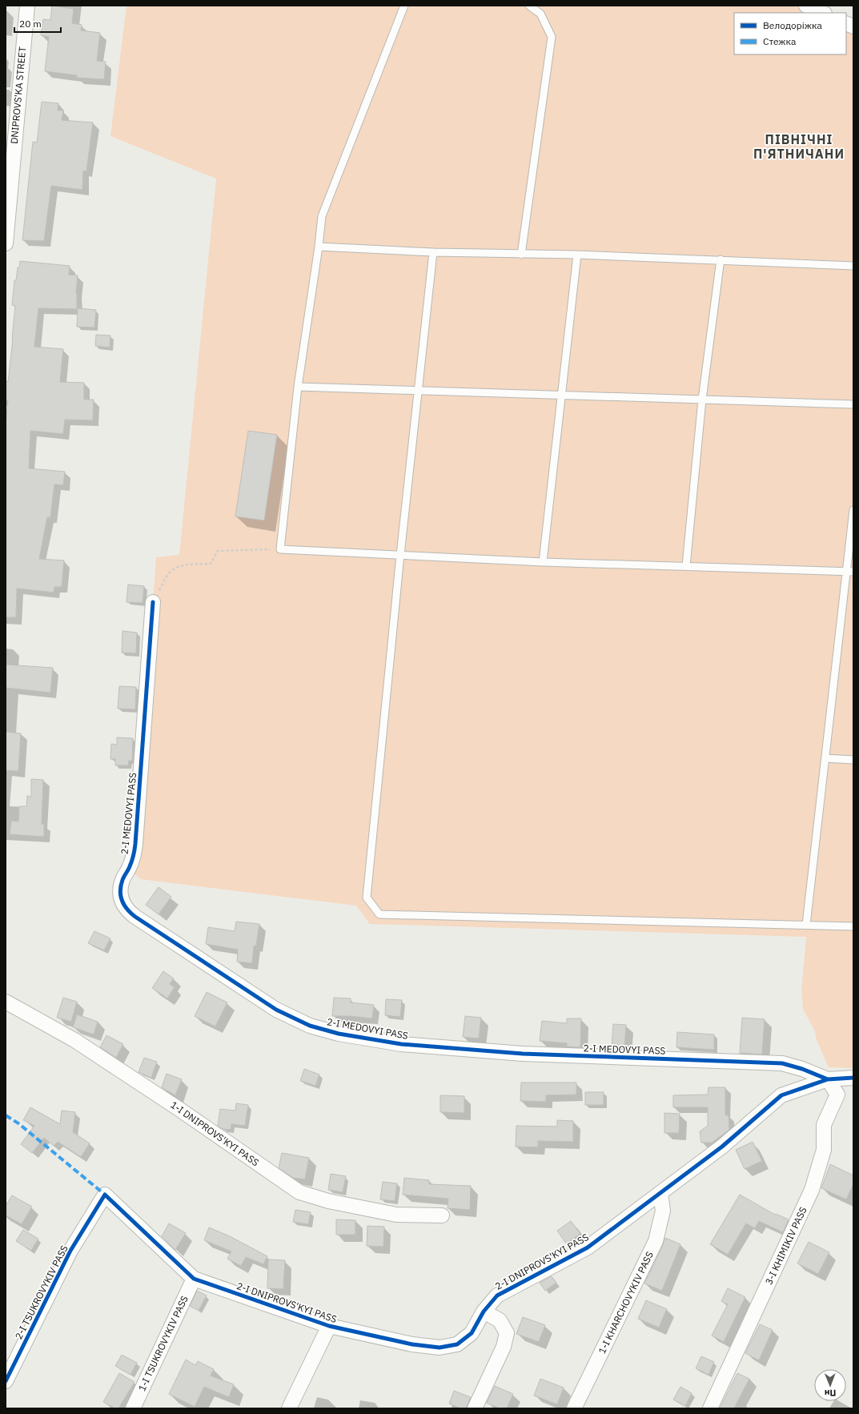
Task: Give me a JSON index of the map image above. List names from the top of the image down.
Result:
{
  "streets": {
    "street": [
      "DNIPROVS'KA STREET",
      "2-I MEDOVYI PASS",
      "1-I DNIPROVS'KYI PASS",
      "3-I KHIMIKIV PASS",
      "2-I DNIPROVS'KYI PASS",
      "2-I TSUKROVYKIV PASS",
      "1-I KHARCHOVYKIV PASS",
      "1-I TSUKROVYKIV PASS"
    ]
  },
  "crossings": [
    ["2-I MEDOVYI PASS", "3-I KHIMIKIV PASS"],
    ["2-I MEDOVYI PASS", "2-I DNIPROVS'KYI PASS"],
    ["3-I KHIMIKIV PASS", "2-I DNIPROVS'KYI PASS"],
    ["2-I DNIPROVS'KYI PASS", "2-I TSUKROVYKIV PASS"],
    ["2-I DNIPROVS'KYI PASS", "1-I KHARCHOVYKIV PASS"],
    ["2-I DNIPROVS'KYI PASS", "1-I TSUKROVYKIV PASS"]
  ],
  "districts": ["ПІВНІЧНІ П'ЯТНИЧАНИ"],
  "legend": ["Велодоріжка", "Стежка"],
  "scale_bar": "20 m",
  "north": "bottom"
}
